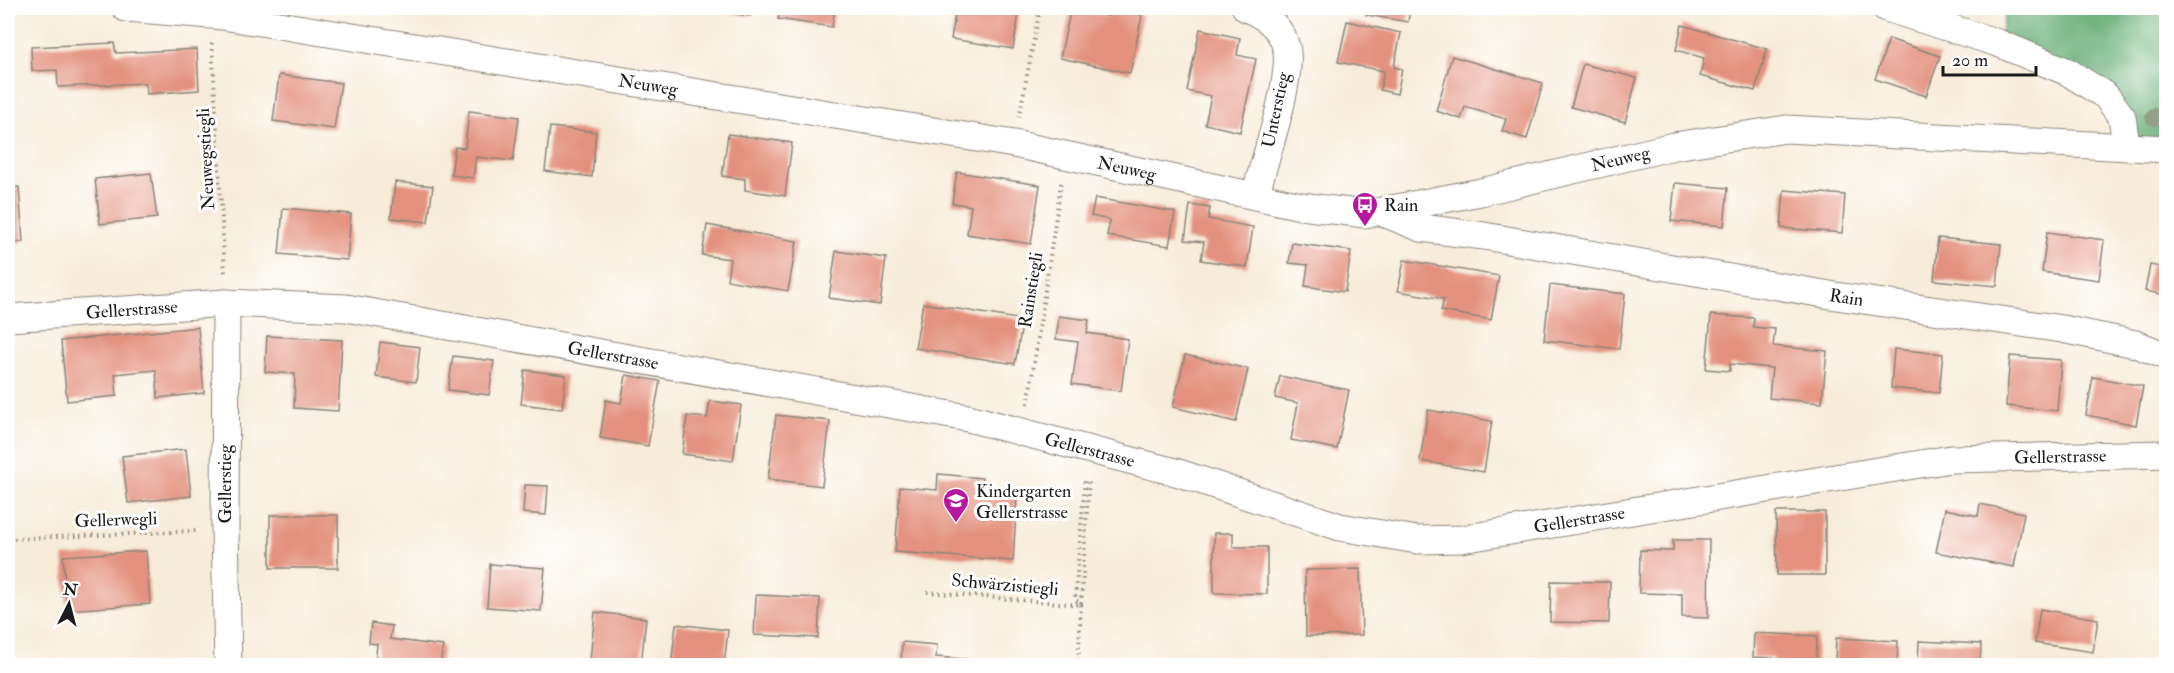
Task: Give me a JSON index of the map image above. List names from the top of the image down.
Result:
{
  "streets": {
    "street": [
      "Neuweg",
      "Unterstieg",
      "Rain",
      "Gellerstrasse",
      "Gellerstieg"
    ],
    "path": [
      "Neuwegstiegli",
      "Rainstiegli",
      "Gellerwegli",
      "Schwärzistiegli"
    ]
  },
  "crossings": [
    ["Neuweg", "Unterstieg"],
    ["Neuweg", "Neuwegstiegli"],
    ["Neuweg", "Rainstiegli"],
    ["Neuweg", "Rain"],
    ["Neuwegstiegli", "Gellerstrasse"],
    ["Neuwegstiegli", "Gellerstieg"],
    ["Rainstiegli", "Gellerstrasse"],
    ["Gellerstrasse", "Gellerstieg"],
    ["Gellerstieg", "Gellerwegli"]
  ],
  "places": {
    "bus stop": ["Rain"],
    "school or university": ["Kindergarten Gellerstrasse"]
  },
  "scale_bar": "20 m",
  "north": "top"
}
